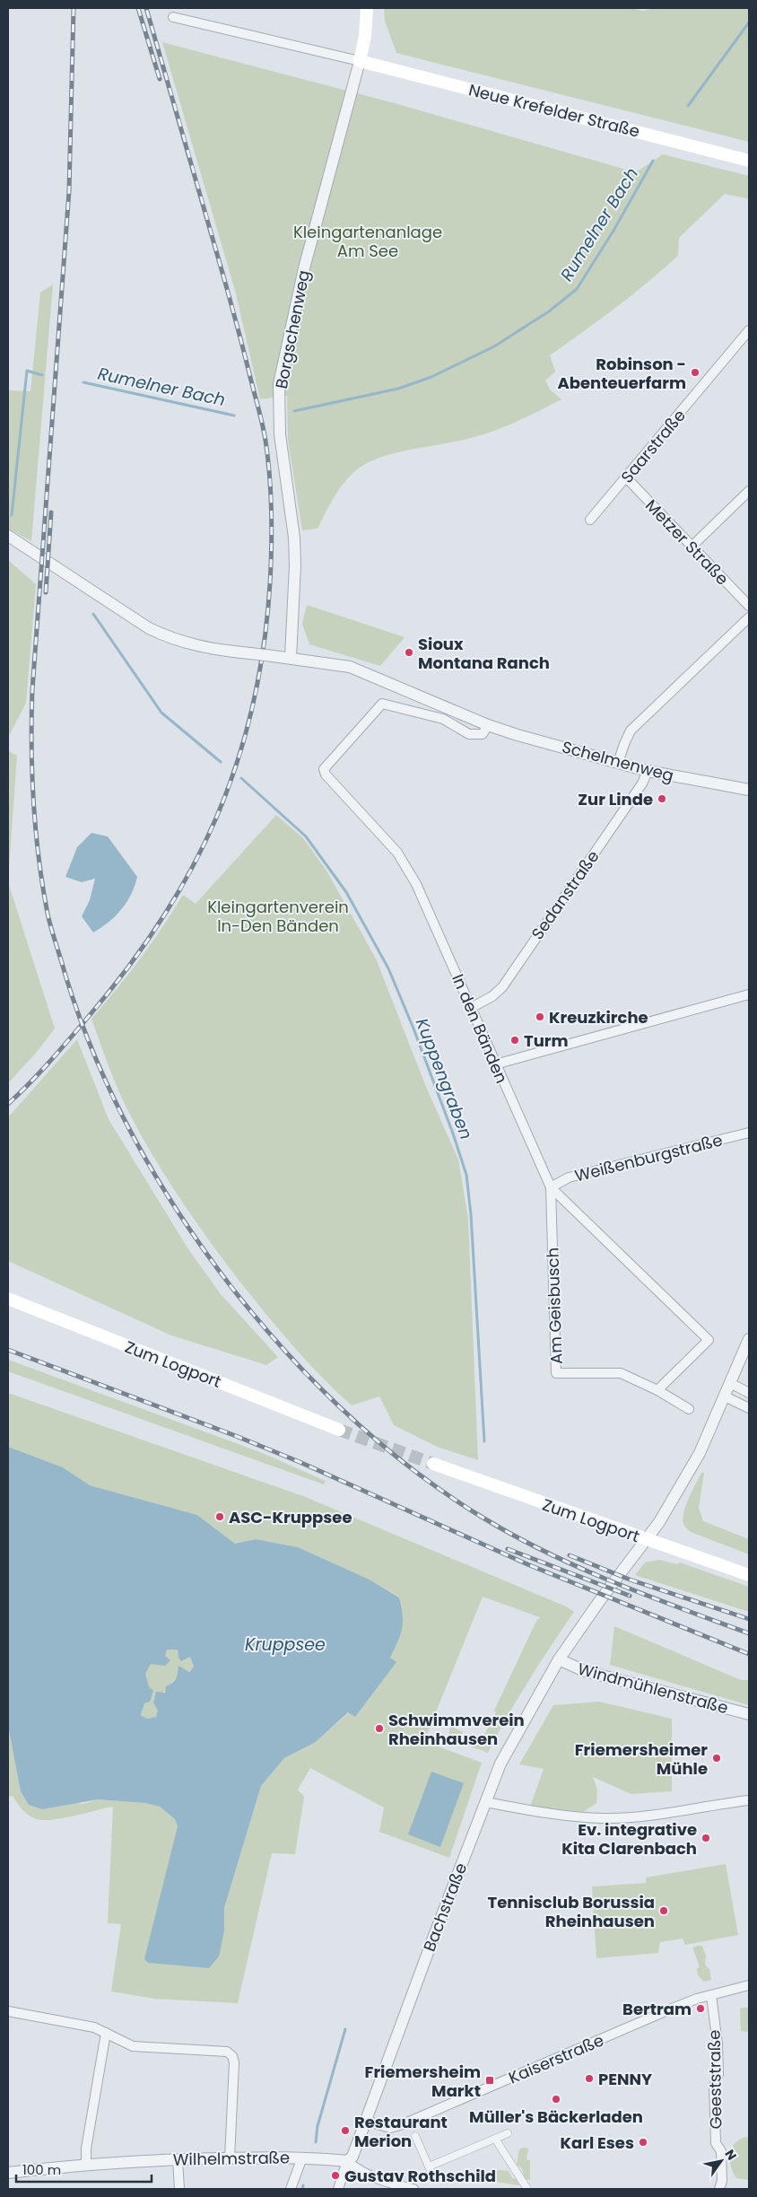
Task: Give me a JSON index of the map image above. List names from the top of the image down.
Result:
{
  "streets": {
    "main road": ["Neue Krefelder Straße", "Borgschenweg", "Zum Logport"],
    "street": [
      "Saarstraße",
      "Metzer Straße",
      "Schelmenweg",
      "Sedanstraße",
      "In den Bänden",
      "Weißenburgstraße",
      "Am Geisbusch",
      "Windmühlenstraße",
      "Bachstraße",
      "Kaiserstraße",
      "Geeststraße",
      "Wilhelmstraße"
    ]
  },
  "crossings": [
    ["Neue Krefelder Straße", "Borgschenweg"],
    ["Borgschenweg", "Schelmenweg"],
    ["Saarstraße", "Metzer Straße"],
    ["Schelmenweg", "Sedanstraße"],
    ["Schelmenweg", "In den Bänden"],
    ["Sedanstraße", "In den Bänden"],
    ["In den Bänden", "Weißenburgstraße"],
    ["In den Bänden", "Am Geisbusch"],
    ["Weißenburgstraße", "Am Geisbusch"],
    ["Zum Logport", "Bachstraße"],
    ["Windmühlenstraße", "Bachstraße"],
    ["Bachstraße", "Kaiserstraße"],
    ["Bachstraße", "Wilhelmstraße"],
    ["Kaiserstraße", "Geeststraße"]
  ],
  "water": ["Rumelner Bach", "Kuppengraben", "Kruppsee"],
  "parks": ["Kleingartenanlage Am See", "Kleingartenverein In-Den Bänden"],
  "places": {
    "other": [
      "Robinson - Abenteuerfarm",
      "Sioux Montana Ranch",
      "Zur Linde",
      "Kreuzkirche",
      "Turm",
      "ASC-Kruppsee",
      "Schwimmverein Rheinhausen",
      "Friemersheimer Mühle",
      "Ev. integrative Kita Clarenbach",
      "Tennisclub Borussia Rheinhausen",
      "Bertram",
      "PENNY",
      "Müller's Bäckerladen",
      "Restaurant Merion",
      "Karl Eses",
      "Gustav Rothschild"
    ],
    "transit": ["Friemersheim Markt"]
  },
  "scale_bar": "100 m",
  "north": "top right"
}
